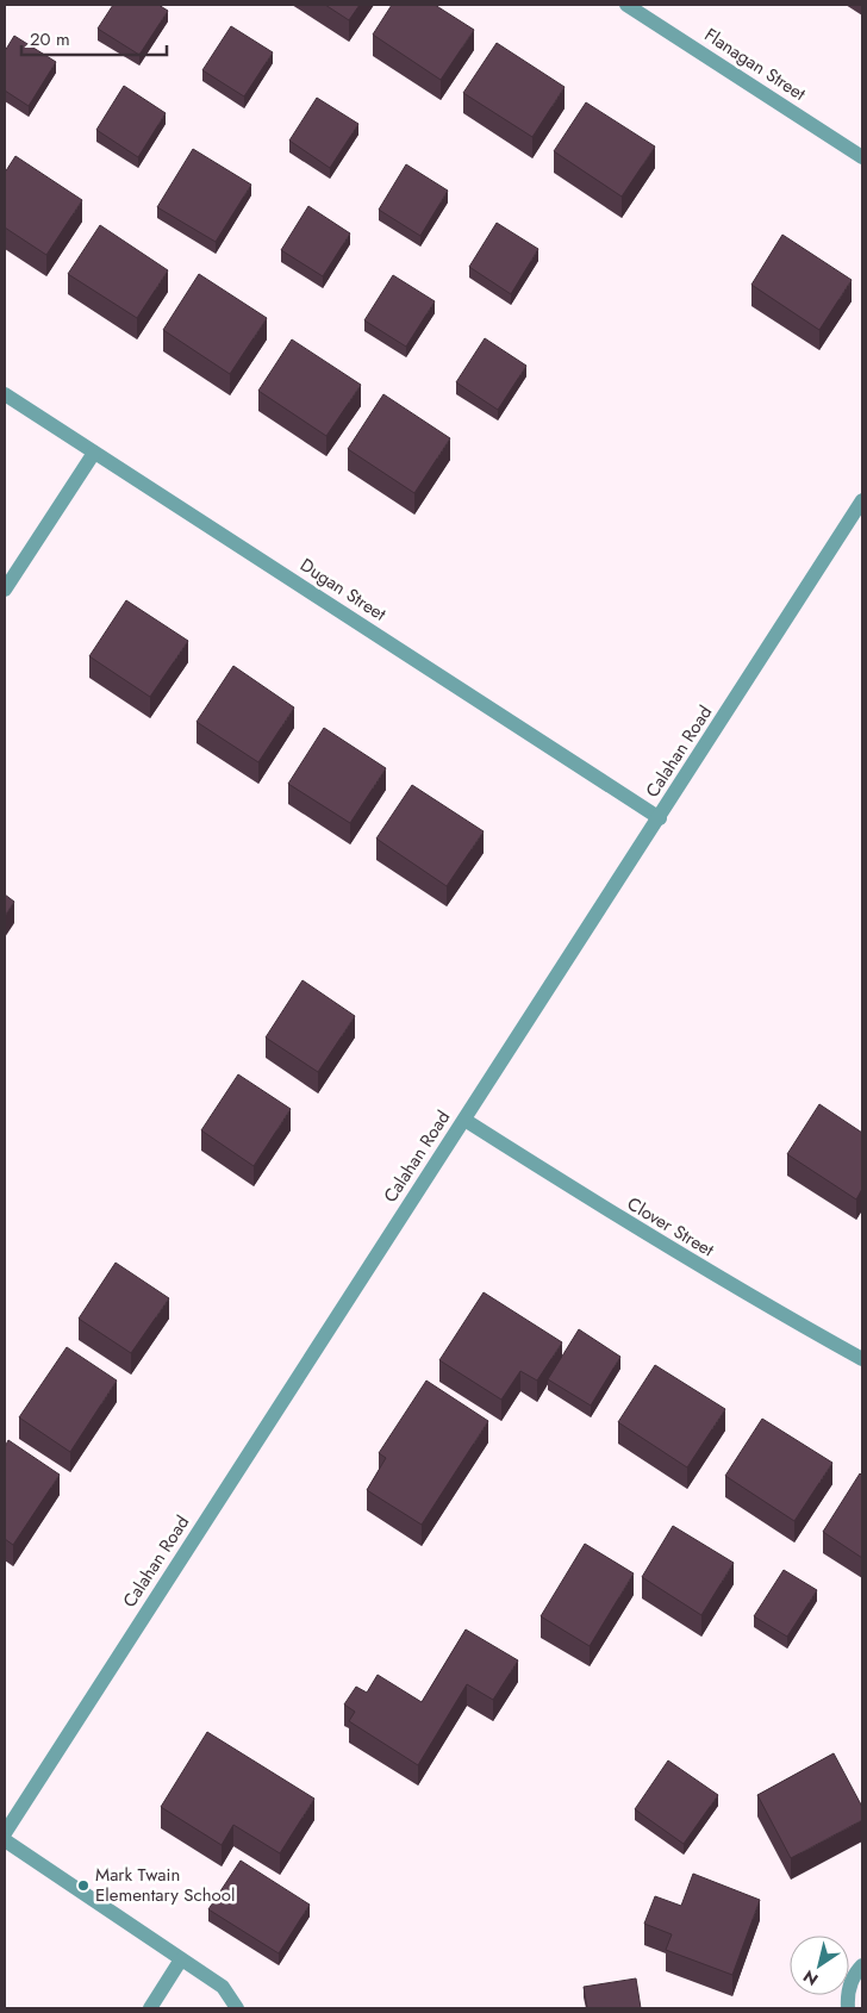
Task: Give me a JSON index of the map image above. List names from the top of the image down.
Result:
{
  "streets": {
    "street": [
      "Flanagan Street",
      "Dugan Street",
      "Calahan Road",
      "Clover Street"
    ]
  },
  "crossings": [
    ["Dugan Street", "Calahan Road"],
    ["Calahan Road", "Clover Street"]
  ],
  "places": ["Mark Twain Elementary School"],
  "scale_bar": "20 m",
  "north": "bottom left"
}
